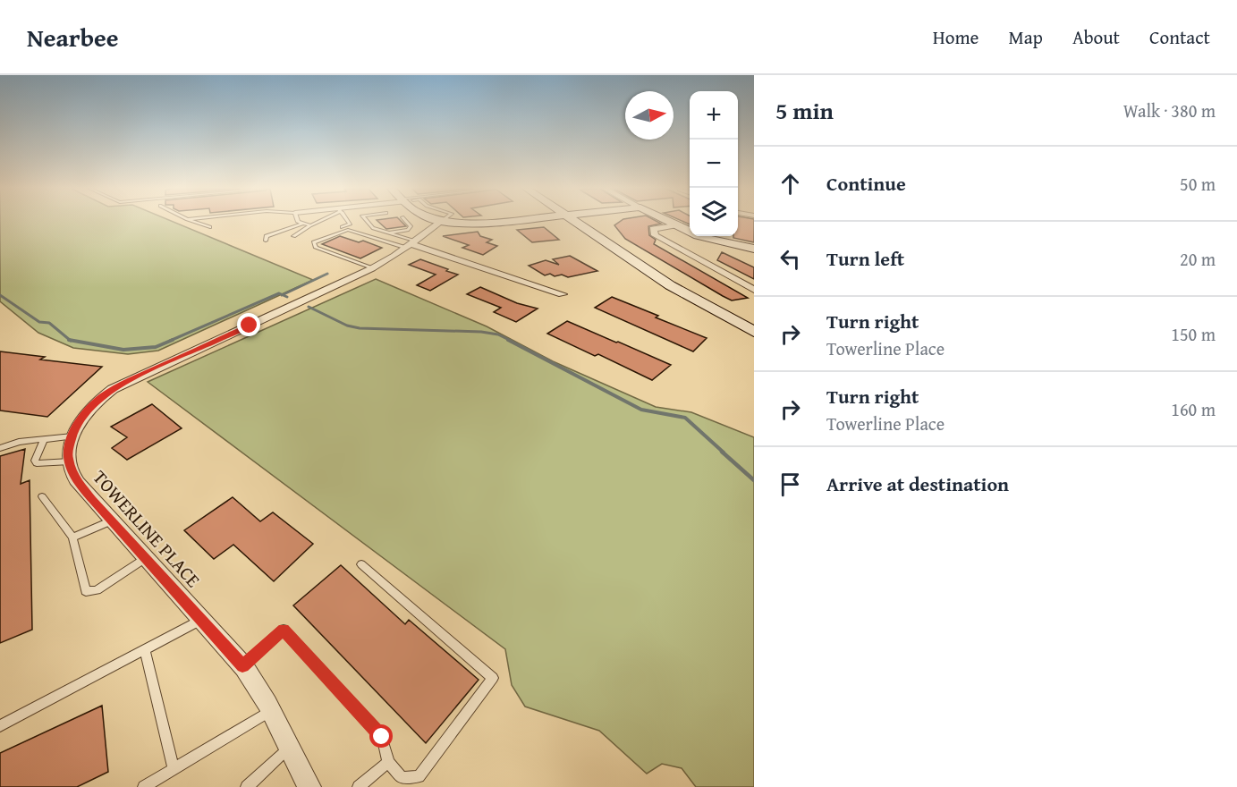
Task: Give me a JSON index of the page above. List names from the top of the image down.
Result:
{
  "streets": {
    "street": ["TOWERLINE PLACE"]
  },
  "north": "right",
  "page": {
    "header": "Nearbee",
    "nav": [
      "Home",
      "Map",
      "About",
      "Contact"
    ],
    "heading": ["5 min", "Walk · 380 m"],
    "map_buttons": ["+", "−"],
    "list": [
      ["Continue", "50 m"],
      ["Turn left", "20 m"],
      ["Turn right", "Towerline Place", "150 m"],
      ["Turn right", "Towerline Place", "160 m"],
      "Arrive at destination"
    ]
  }
}
